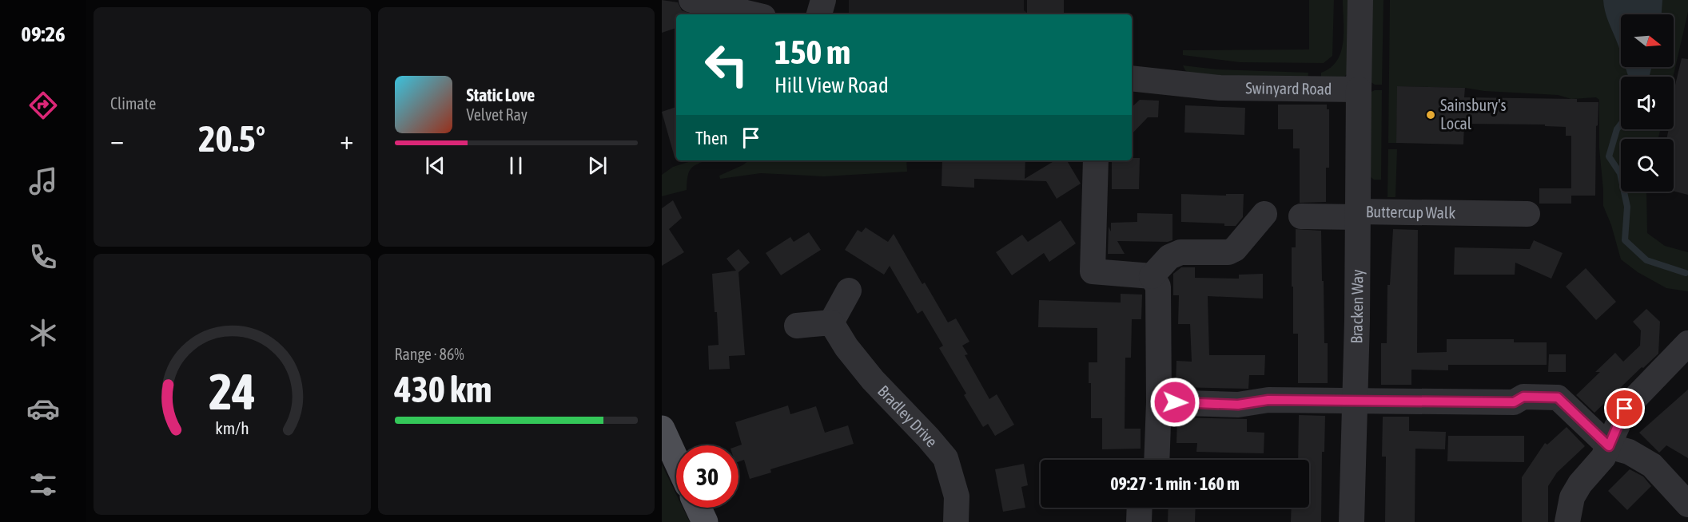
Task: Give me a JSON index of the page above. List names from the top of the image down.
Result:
{
  "streets": {
    "street": [
      "Swinyard Road",
      "Buttercup Walk",
      "Bracken Way",
      "Bradley Drive"
    ]
  },
  "crossings": [
    ["Swinyard Road", "Buttercup Walk"],
    ["Buttercup Walk", "Bracken Way"]
  ],
  "places": ["Sainsbury's Local"],
  "north": "right",
  "page": {
    "tabs": "09:26",
    "tile": [
      "Climate",
      ["Range · 86%", "430 km"]
    ],
    "turn": ["150 m", "Hill View Road"],
    "song": ["Static Love", "Velvet Ray"],
    "then": "Then",
    "heat": ["−", "20.5°", "+"],
    "limit": "30",
    "trip": "09:27 · 1 min · 160 m",
    "gauge": ["24", "km/h"]
  }
}
